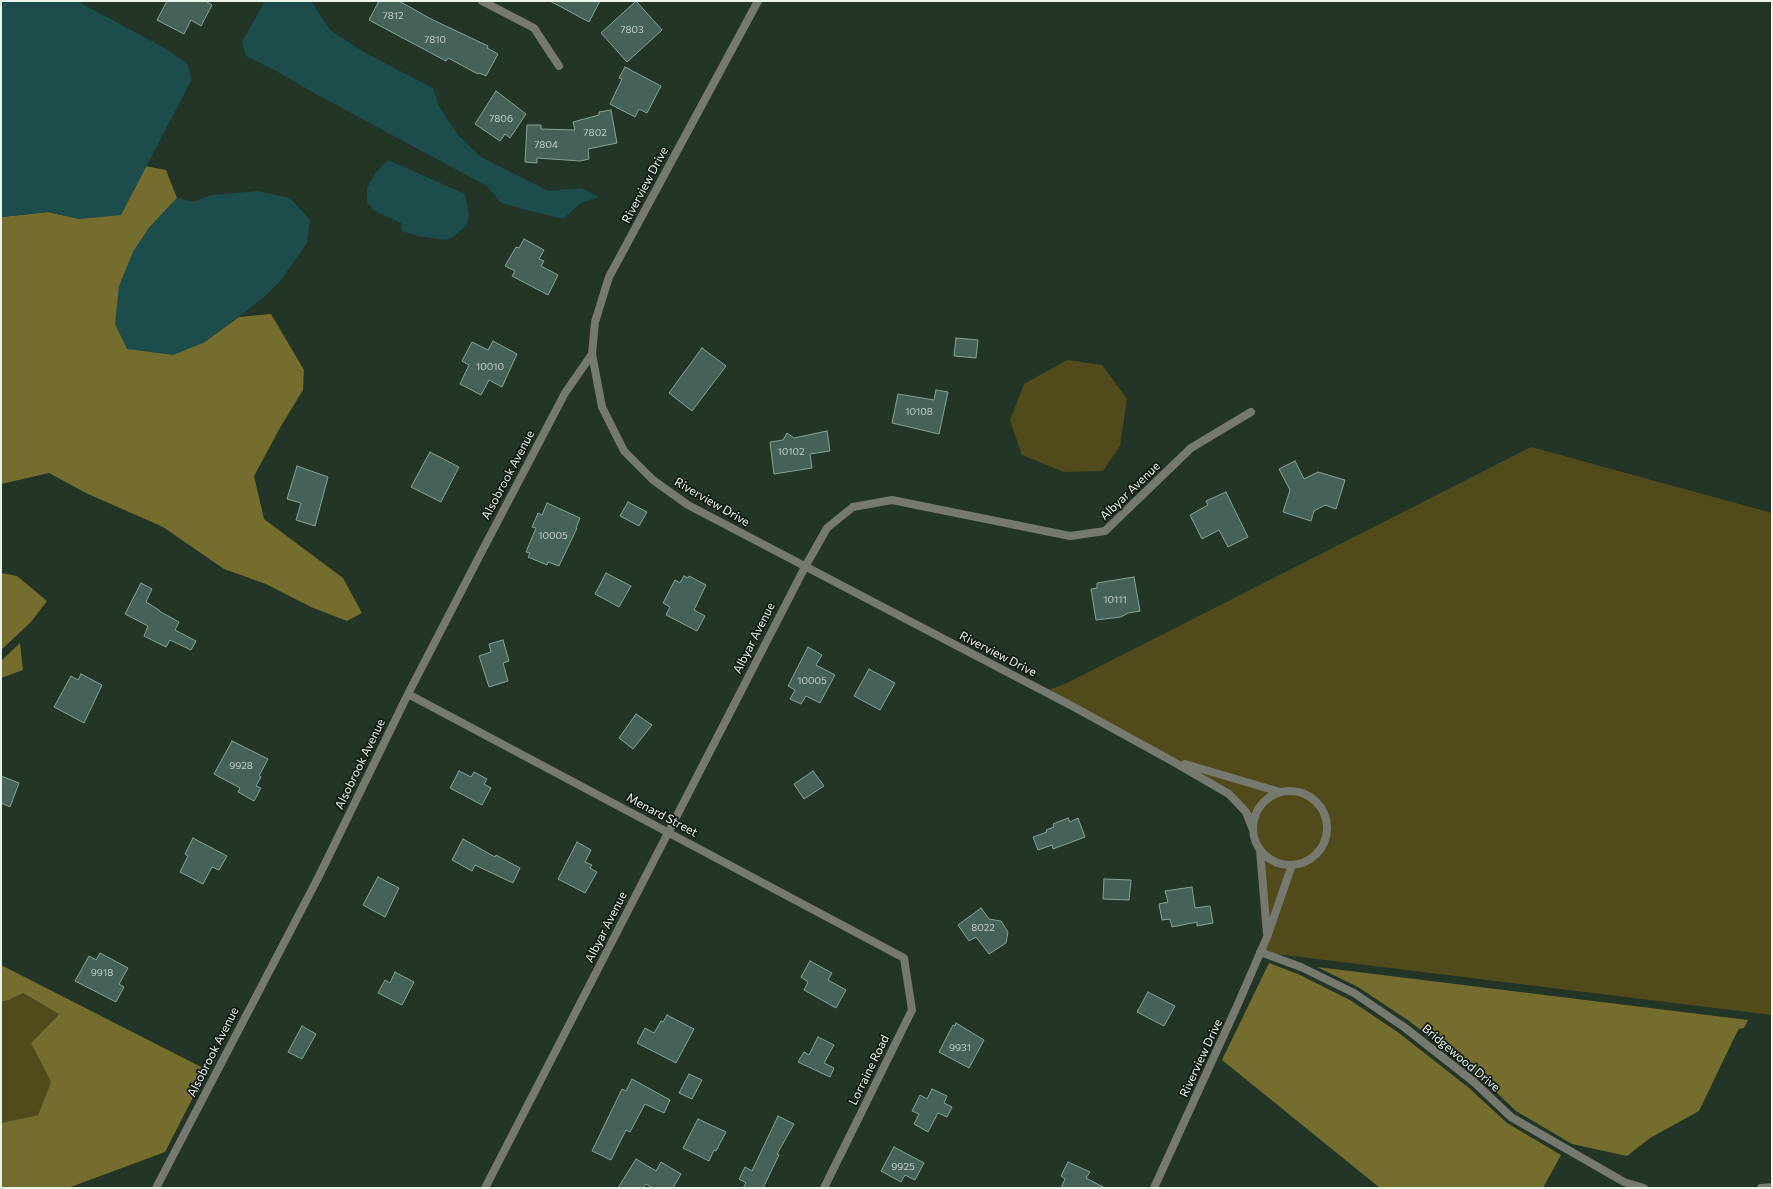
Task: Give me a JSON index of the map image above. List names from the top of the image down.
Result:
{
  "streets": {
    "street": [
      "Riverview Drive",
      "Alsobrook Avenue",
      "Albyar Avenue",
      "Menard Street",
      "Bridgewood Drive",
      "Lorraine Road"
    ]
  },
  "crossings": [
    ["Riverview Drive", "Alsobrook Avenue"],
    ["Riverview Drive", "Albyar Avenue"],
    ["Riverview Drive", "Bridgewood Drive"],
    ["Alsobrook Avenue", "Menard Street"],
    ["Albyar Avenue", "Menard Street"],
    ["Menard Street", "Lorraine Road"]
  ],
  "house_numbers": [
    "7812",
    "7803",
    "7810",
    "7806",
    "7802",
    "7804",
    "10010",
    "10108",
    "10102",
    "10005",
    "10111",
    "10005",
    "9928",
    "8022",
    "9918",
    "9931",
    "9925"
  ]
}
